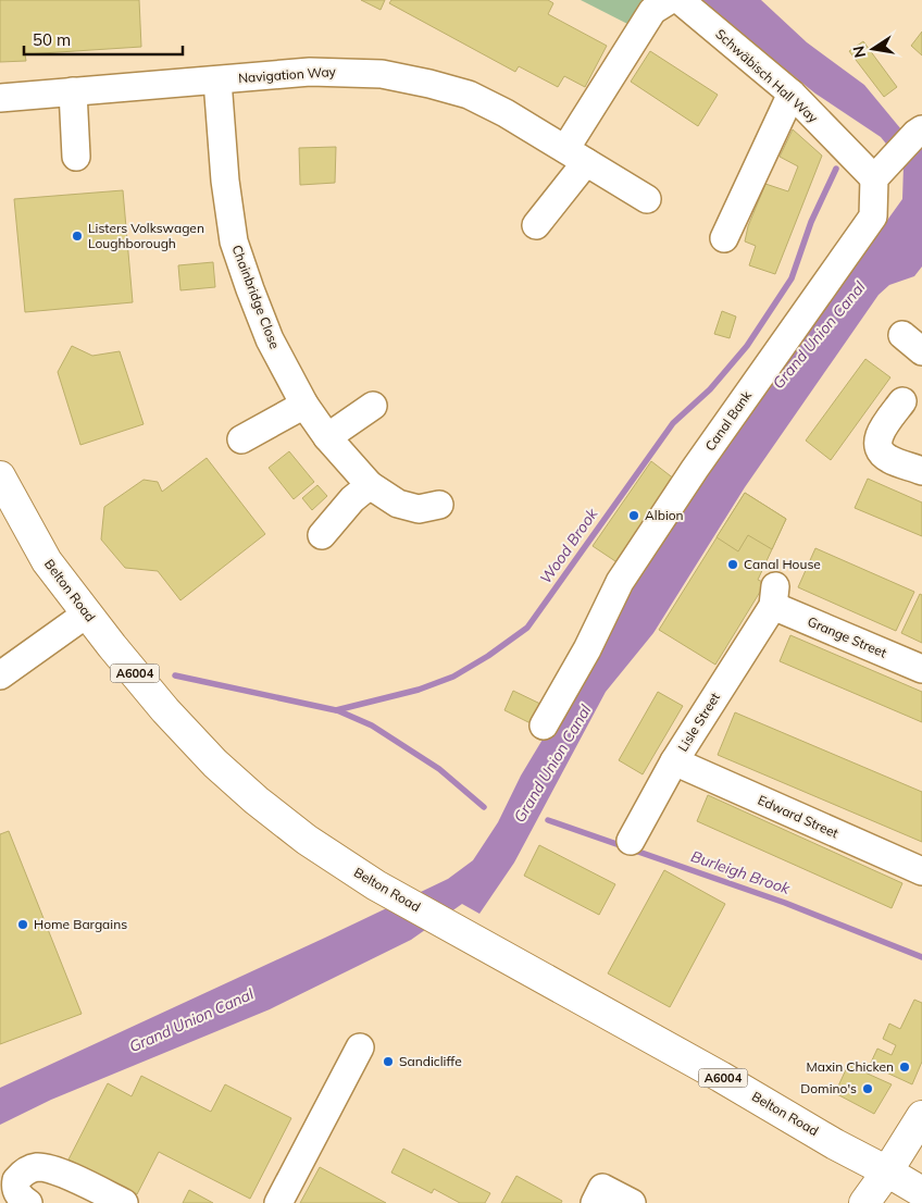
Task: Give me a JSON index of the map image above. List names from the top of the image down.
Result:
{
  "streets": {
    "main road": ["Belton Road", "A6004"],
    "street": [
      "Navigation Way",
      "Schwäbisch Hall Way",
      "Chainbridge Close",
      "Canal Bank",
      "Grange Street",
      "Lisle Street",
      "Edward Street"
    ]
  },
  "crossings": [
    ["Navigation Way", "Chainbridge Close"],
    ["Schwäbisch Hall Way", "Canal Bank"],
    ["Belton Road", "A6004"],
    ["Grange Street", "Lisle Street"],
    ["Lisle Street", "Edward Street"]
  ],
  "water": ["Grand Union Canal", "Wood Brook", "Burleigh Brook"],
  "places": [
    "Listers Volkswagen Loughborough",
    "Albion",
    "Canal House",
    "Home Bargains",
    "Sandicliffe",
    "Maxin Chicken",
    "Domino's"
  ],
  "scale_bar": "50 m",
  "north": "left"
}
